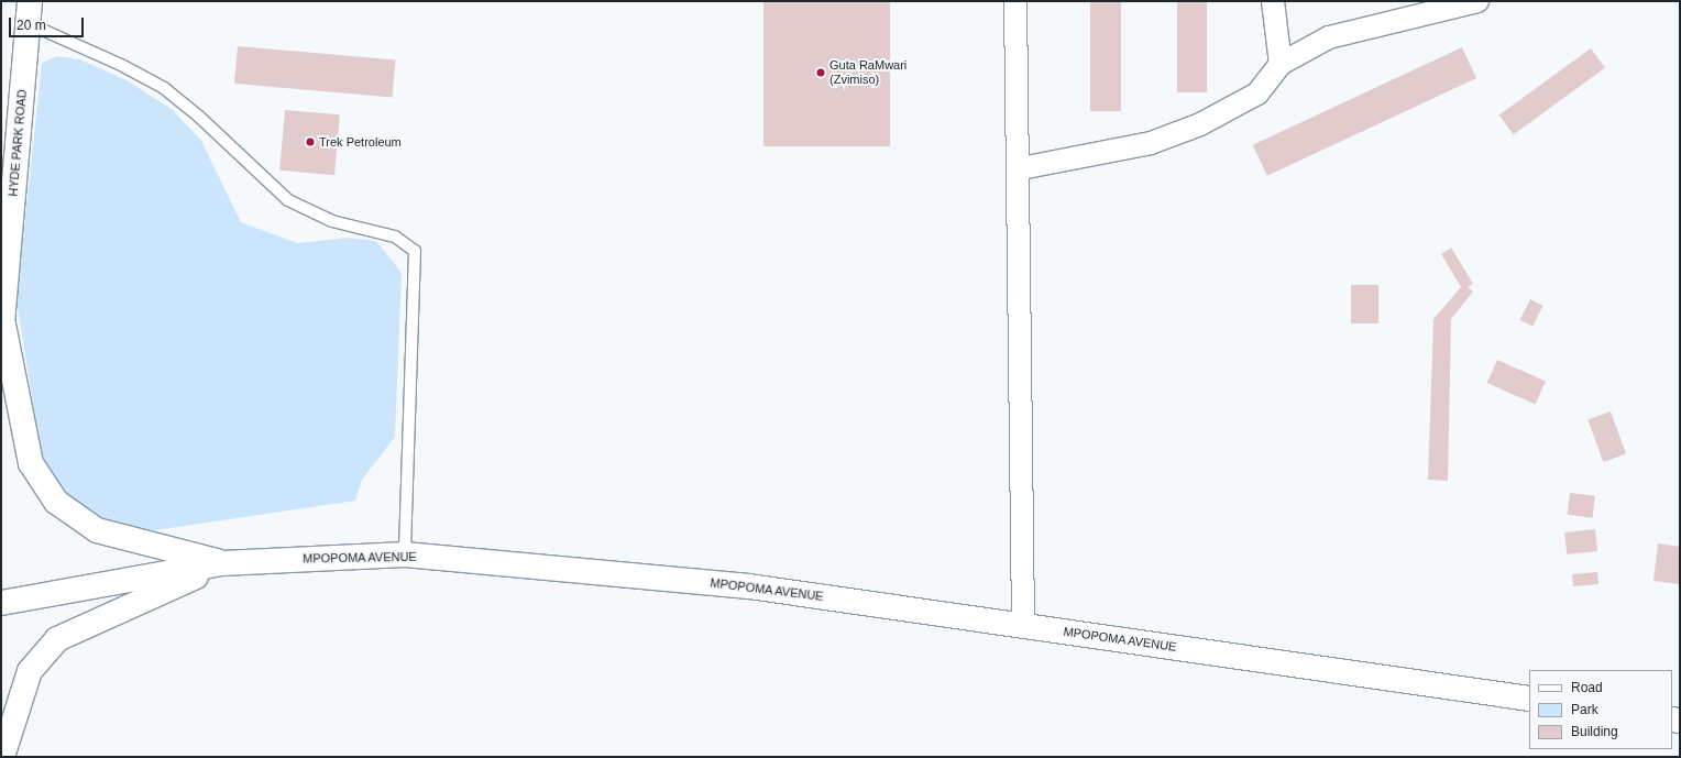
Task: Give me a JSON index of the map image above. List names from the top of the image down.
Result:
{
  "streets": {
    "street": ["HYDE PARK ROAD", "MPOPOMA AVENUE"]
  },
  "crossings": [
    ["HYDE PARK ROAD", "MPOPOMA AVENUE"]
  ],
  "places": ["Guta RaMwari (Zvimiso)", "Trek Petroleum"],
  "legend": ["Road", "Park", "Building"],
  "scale_bar": "20 m"
}
